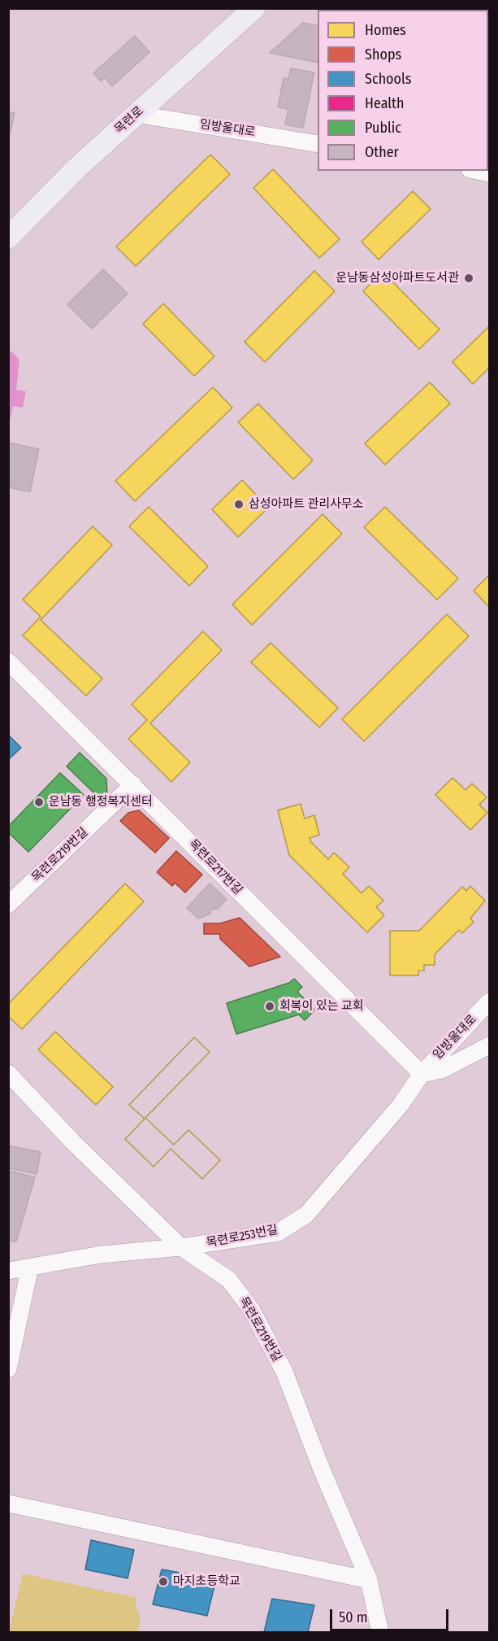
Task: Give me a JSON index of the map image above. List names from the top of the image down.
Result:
{
  "streets": {
    "main road": ["목련로"],
    "street": [
      "임방울대로",
      "목련로219번길",
      "목련로217번길",
      "목련로253번길"
    ]
  },
  "crossings": [
    ["목련로", "임방울대로"],
    ["임방울대로", "목련로217번길"],
    ["임방울대로", "목련로253번길"],
    ["목련로219번길", "목련로217번길"],
    ["목련로219번길", "목련로253번길"],
    ["목련로217번길", "목련로253번길"]
  ],
  "places": [
    "운남동삼성아파트도서관",
    "삼성아파트 관리사무소",
    "운남동 행정복지센터",
    "회복이 있는 교회",
    "마지초등학교"
  ],
  "legend": [
    "Homes",
    "Shops",
    "Schools",
    "Health",
    "Public",
    "Other"
  ],
  "scale_bar": "50 m"
}
